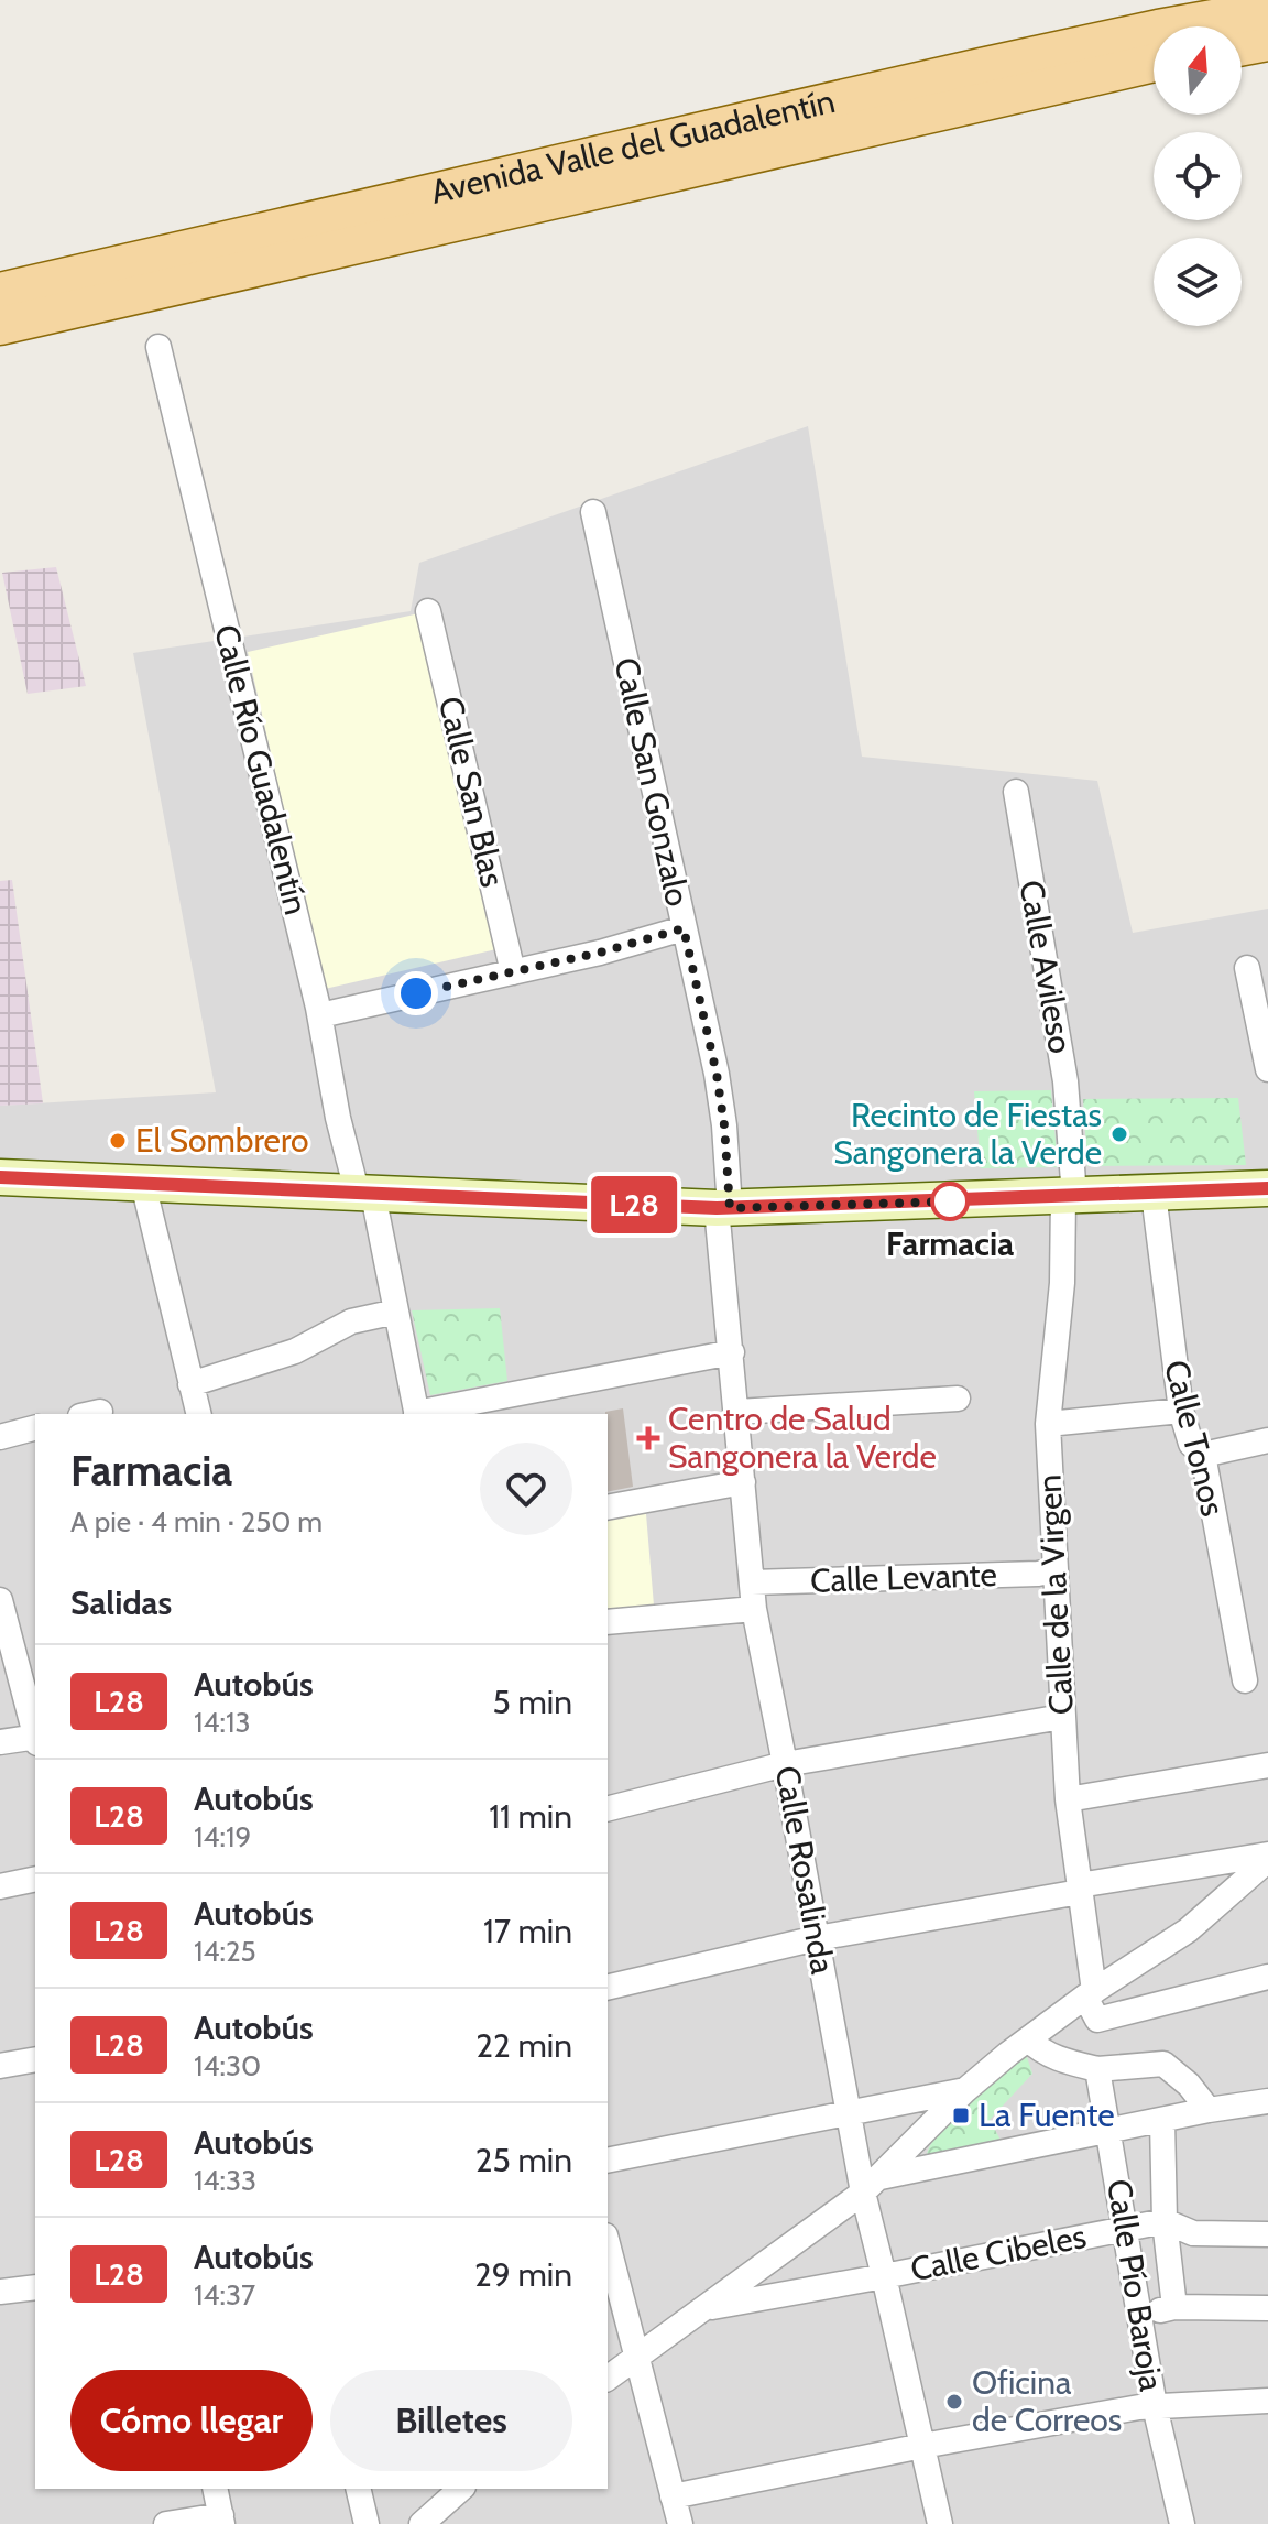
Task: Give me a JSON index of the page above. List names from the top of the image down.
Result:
{
  "streets": {
    "main road": ["Avenida Valle del Guadalentín"],
    "street": [
      "Calle Río Guadalentín",
      "Calle San Gonzalo",
      "Calle San Blas",
      "Calle Avileso",
      "Calle Tonos",
      "Calle Levante",
      "Calle de la Virgen",
      "Calle Rosalinda",
      "Calle Cibeles",
      "Calle Pío Baroja"
    ]
  },
  "crossings": [
    ["Calle San Gonzalo", "Calle Rosalinda"],
    ["Calle Avileso", "Calle de la Virgen"],
    ["Calle Levante", "Calle de la Virgen"],
    ["Calle Levante", "Calle Rosalinda"],
    ["Calle Rosalinda", "Calle Cibeles"],
    ["Calle Cibeles", "Calle Pío Baroja"]
  ],
  "places": {
    "other": [
      "Recinto de Fiestas Sangonera la Verde",
      "El Sombrero",
      "Farmacia",
      "Oficina de Correos"
    ],
    "health": ["Centro de Salud Sangonera la Verde"],
    "transit": ["La Fuente"]
  },
  "lines": ["bus line L28"],
  "north": "top",
  "page": {
    "on_map": "L28",
    "heading": [
      ["Farmacia", "A pie · 4 min · 250 m"],
      "Salidas"
    ],
    "list": [
      {
        "mark": "L28",
        "name": "Autobús",
        "note": "14:13",
        "value": "5 min"
      },
      {
        "mark": "L28",
        "name": "Autobús",
        "note": "14:19",
        "value": "11 min"
      },
      {
        "mark": "L28",
        "name": "Autobús",
        "note": "14:25",
        "value": "17 min"
      },
      {
        "mark": "L28",
        "name": "Autobús",
        "note": "14:30",
        "value": "22 min"
      },
      {
        "mark": "L28",
        "name": "Autobús",
        "note": "14:33",
        "value": "25 min"
      },
      {
        "mark": "L28",
        "name": "Autobús",
        "note": "14:37",
        "value": "29 min"
      }
    ],
    "buttons": ["Cómo llegar", "Billetes"]
  }
}
